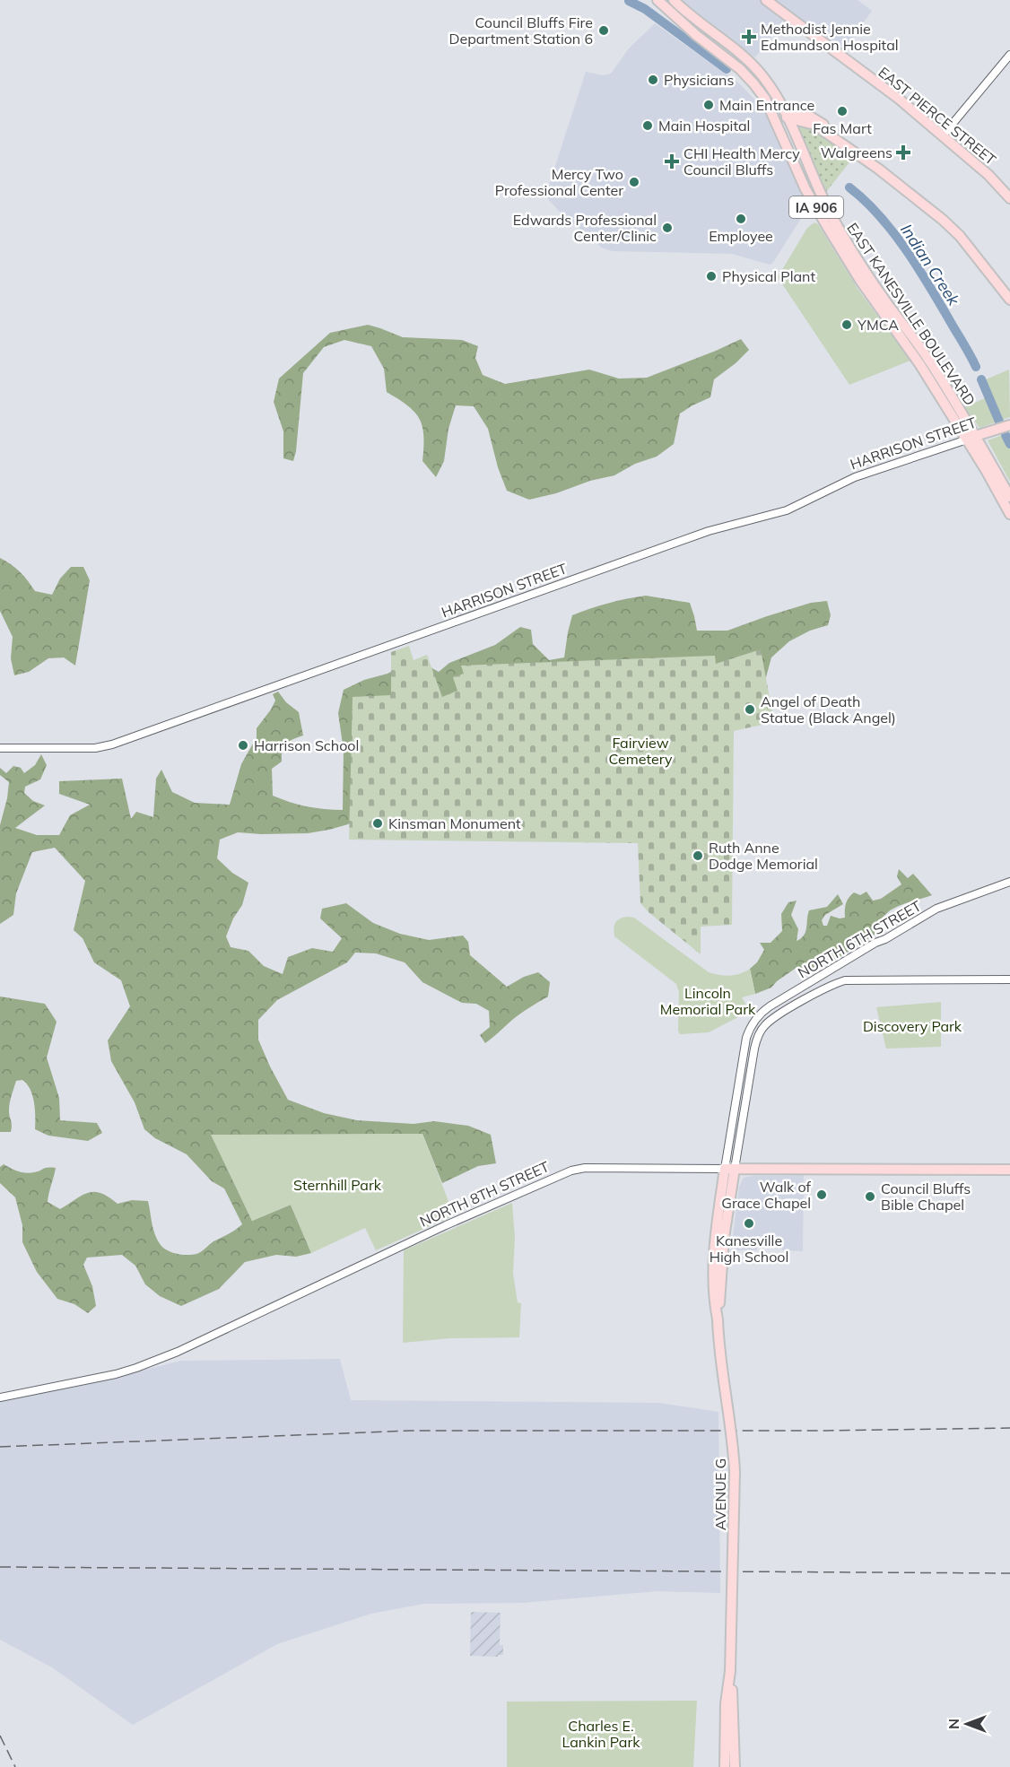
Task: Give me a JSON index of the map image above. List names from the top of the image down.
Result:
{
  "streets": {
    "main road": [
      "EAST PIERCE STREET",
      "IA 906",
      "EAST KANESVILLE BOULEVARD",
      "HARRISON STREET",
      "NORTH 8TH STREET",
      "AVENUE G"
    ],
    "street": ["NORTH 6TH STREET"]
  },
  "crossings": [
    ["IA 906", "EAST KANESVILLE BOULEVARD"],
    ["EAST KANESVILLE BOULEVARD", "HARRISON STREET"],
    ["NORTH 6TH STREET", "AVENUE G"],
    ["NORTH 8TH STREET", "AVENUE G"]
  ],
  "water": ["Indian Creek"],
  "parks": [
    "Fairview Cemetery",
    "Lincoln Memorial Park",
    "Discovery Park",
    "Sternhill Park",
    "Charles E. Lankin Park"
  ],
  "places": {
    "other": [
      "Council Bluffs Fire Department Station 6",
      "Physicians",
      "Main Entrance",
      "Fas Mart",
      "Main Hospital",
      "Mercy Two Professional Center",
      "Employee",
      "Edwards Professional Center/Clinic",
      "Physical Plant",
      "YMCA",
      "Angel of Death Statue (Black Angel)",
      "Harrison School",
      "Kinsman Monument",
      "Ruth Anne Dodge Memorial",
      "Walk of Grace Chapel",
      "Council Bluffs Bible Chapel",
      "Kanesville High School"
    ],
    "health": ["Methodist Jennie Edmundson Hospital", "Walgreens", "CHI Health Mercy Council Bluffs"]
  },
  "north": "left"
}
